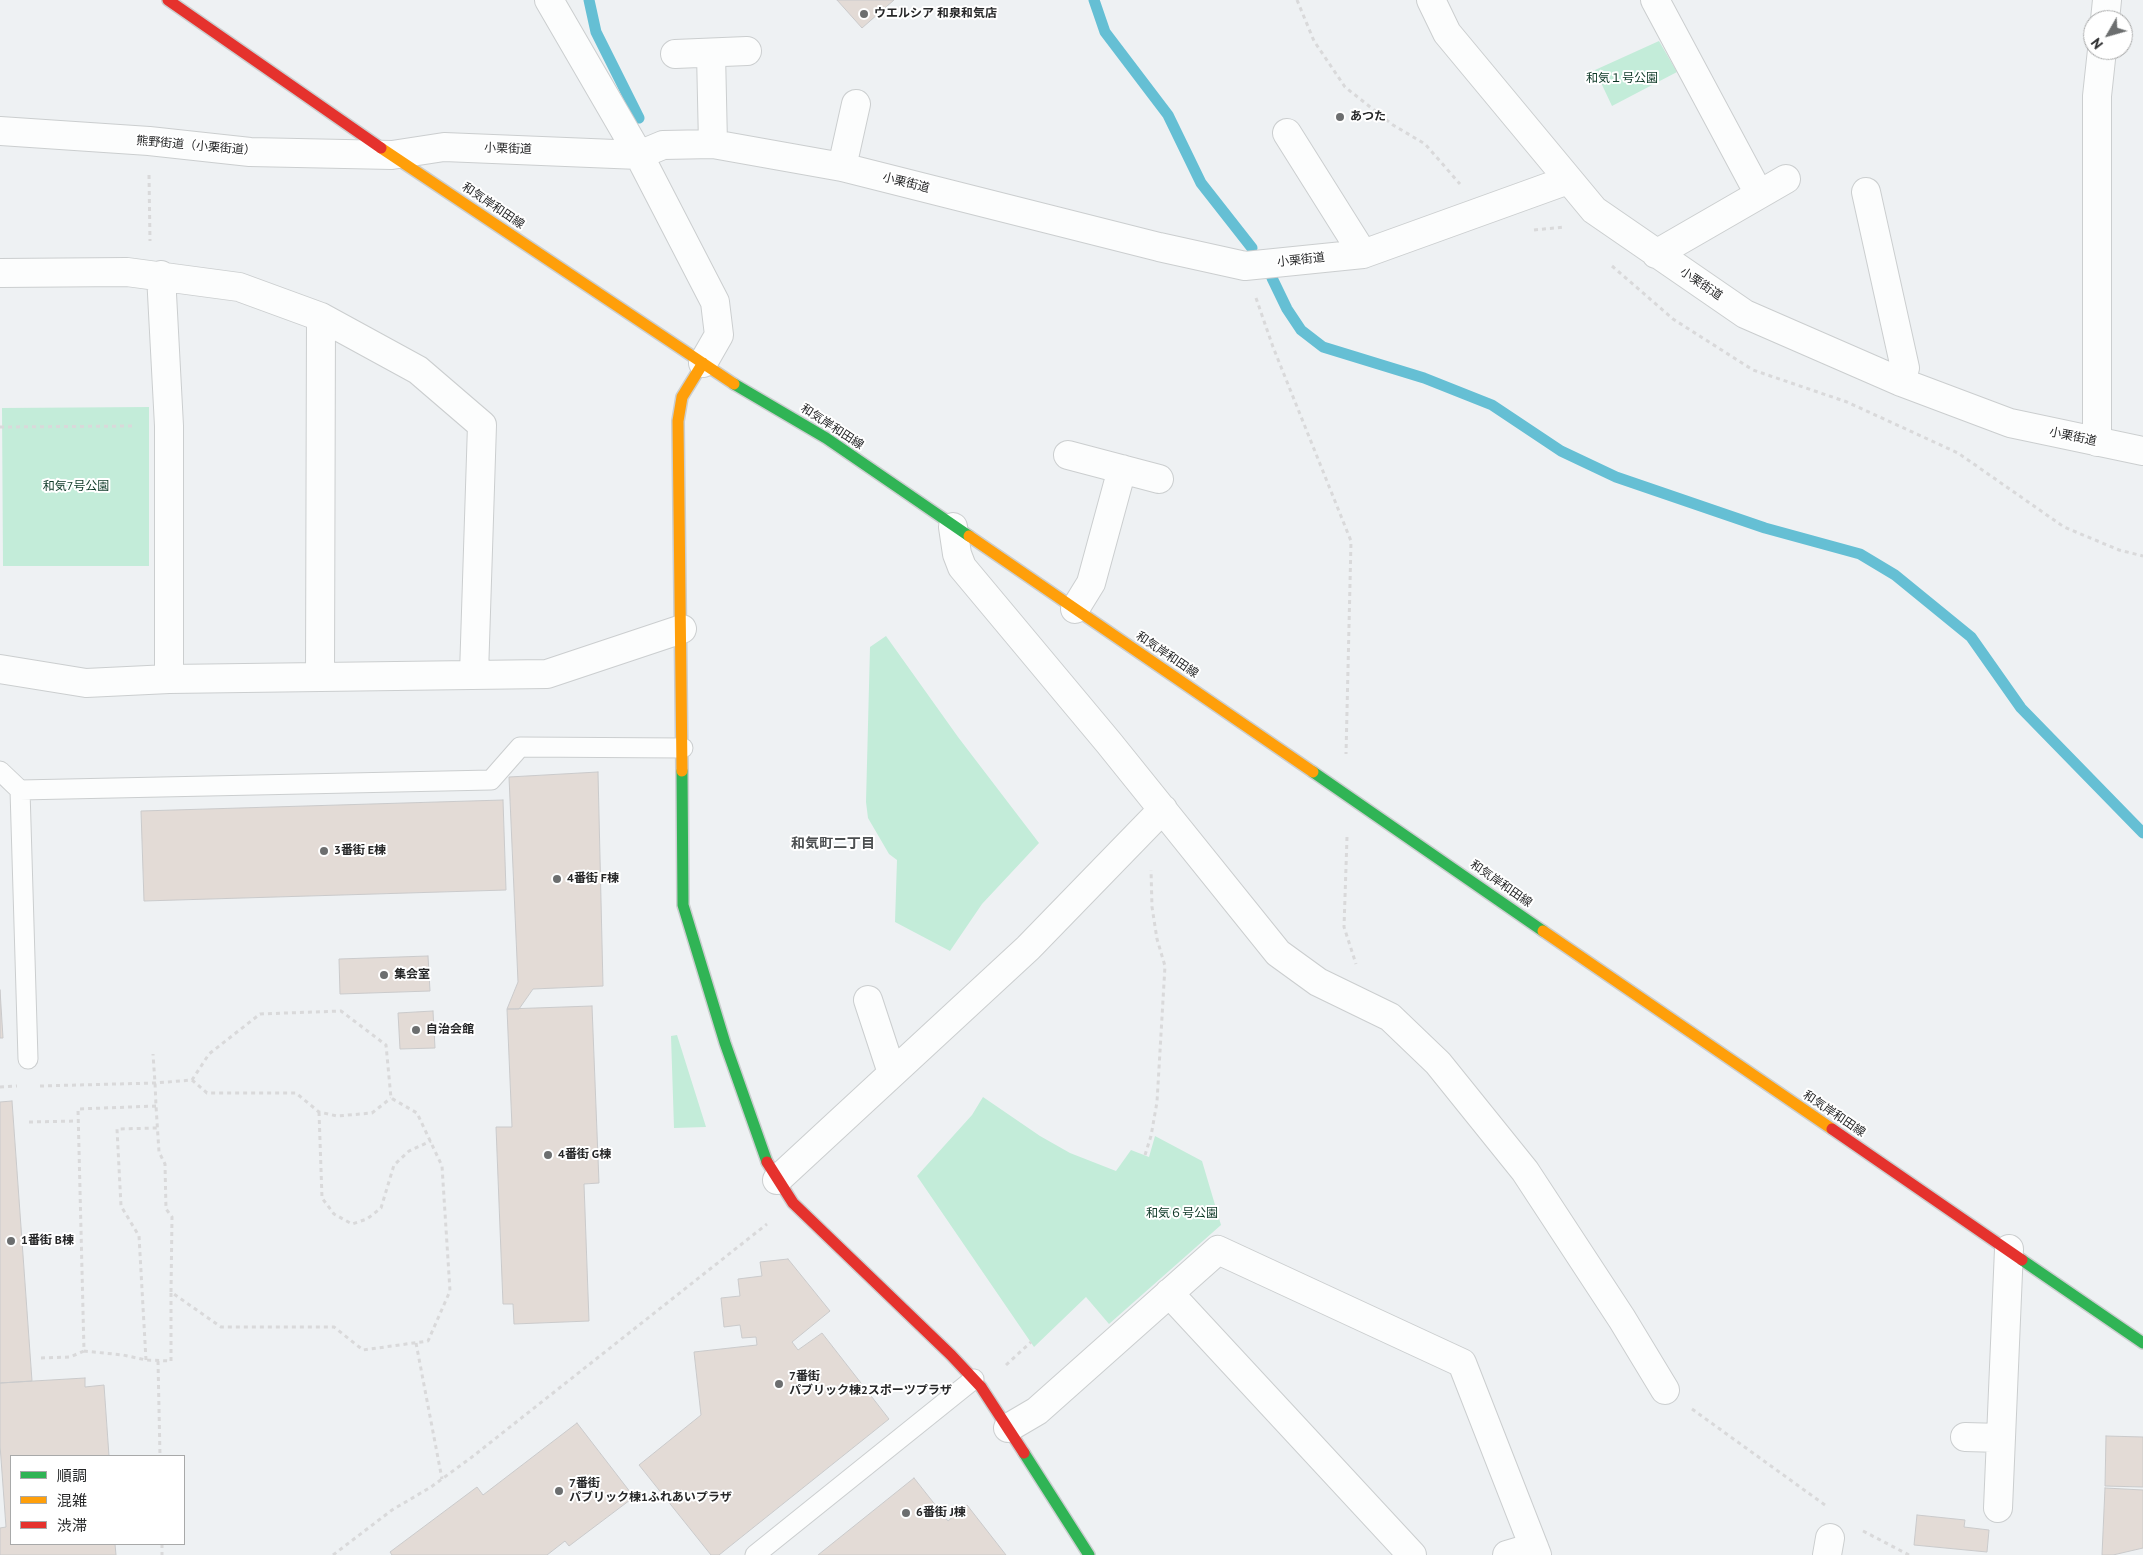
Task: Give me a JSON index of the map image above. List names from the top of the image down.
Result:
{
  "streets": {
    "main road": ["和気岸和田線"],
    "street": ["熊野街道（小栗街道）", "小栗街道"]
  },
  "crossings": [
    ["熊野街道（小栗街道）", "小栗街道"],
    ["熊野街道（小栗街道）", "和気岸和田線"],
    ["小栗街道", "和気岸和田線"]
  ],
  "districts": ["和気町二丁目"],
  "parks": ["和気１号公園", "和気7号公園", "和気６号公園"],
  "places": [
    "ウエルシア 和泉和気店",
    "あつた",
    "3番街 E棟",
    "4番街 F棟",
    "集会室",
    "自治会館",
    "4番街 G棟",
    "1番街 B棟",
    "7番街 パブリック棟2スポーツプラザ",
    "7番街 パブリック棟1ふれあいプラザ",
    "6番街 J棟"
  ],
  "legend": ["順調", "混雑", "渋滞"],
  "north": "bottom left"
}
